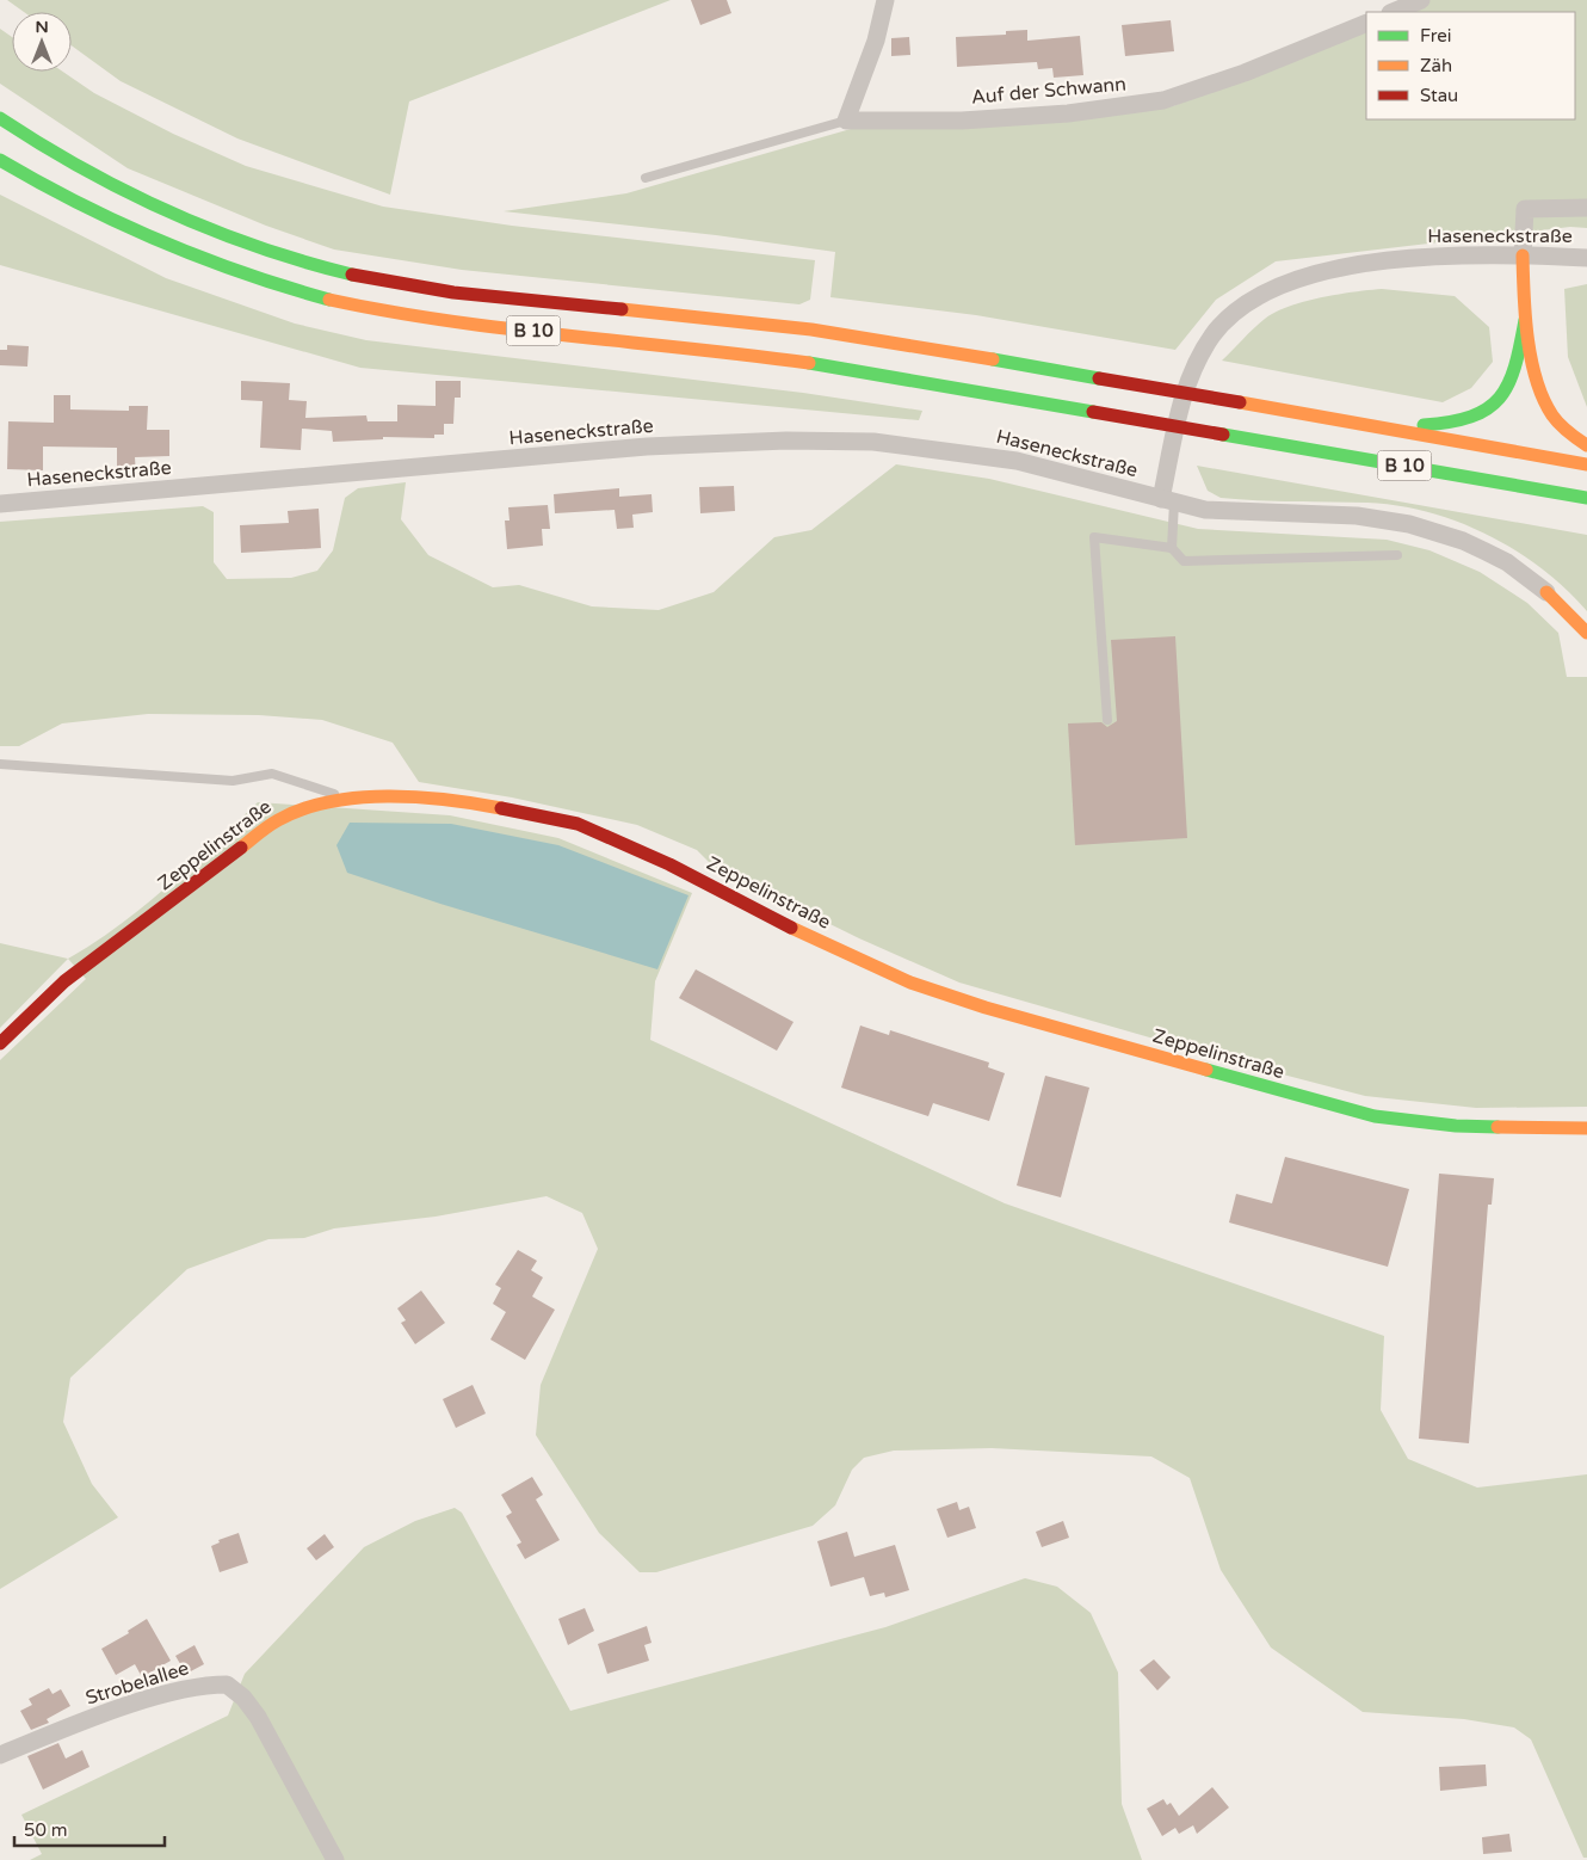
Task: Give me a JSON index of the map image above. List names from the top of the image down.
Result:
{
  "streets": {
    "main road": ["B 10", "Zeppelinstraße"],
    "street": ["Auf der Schwann", "Haseneckstraße", "Strobelallee"]
  },
  "legend": ["Frei", "Zäh", "Stau"],
  "scale_bar": "50 m",
  "north": "top"
}
